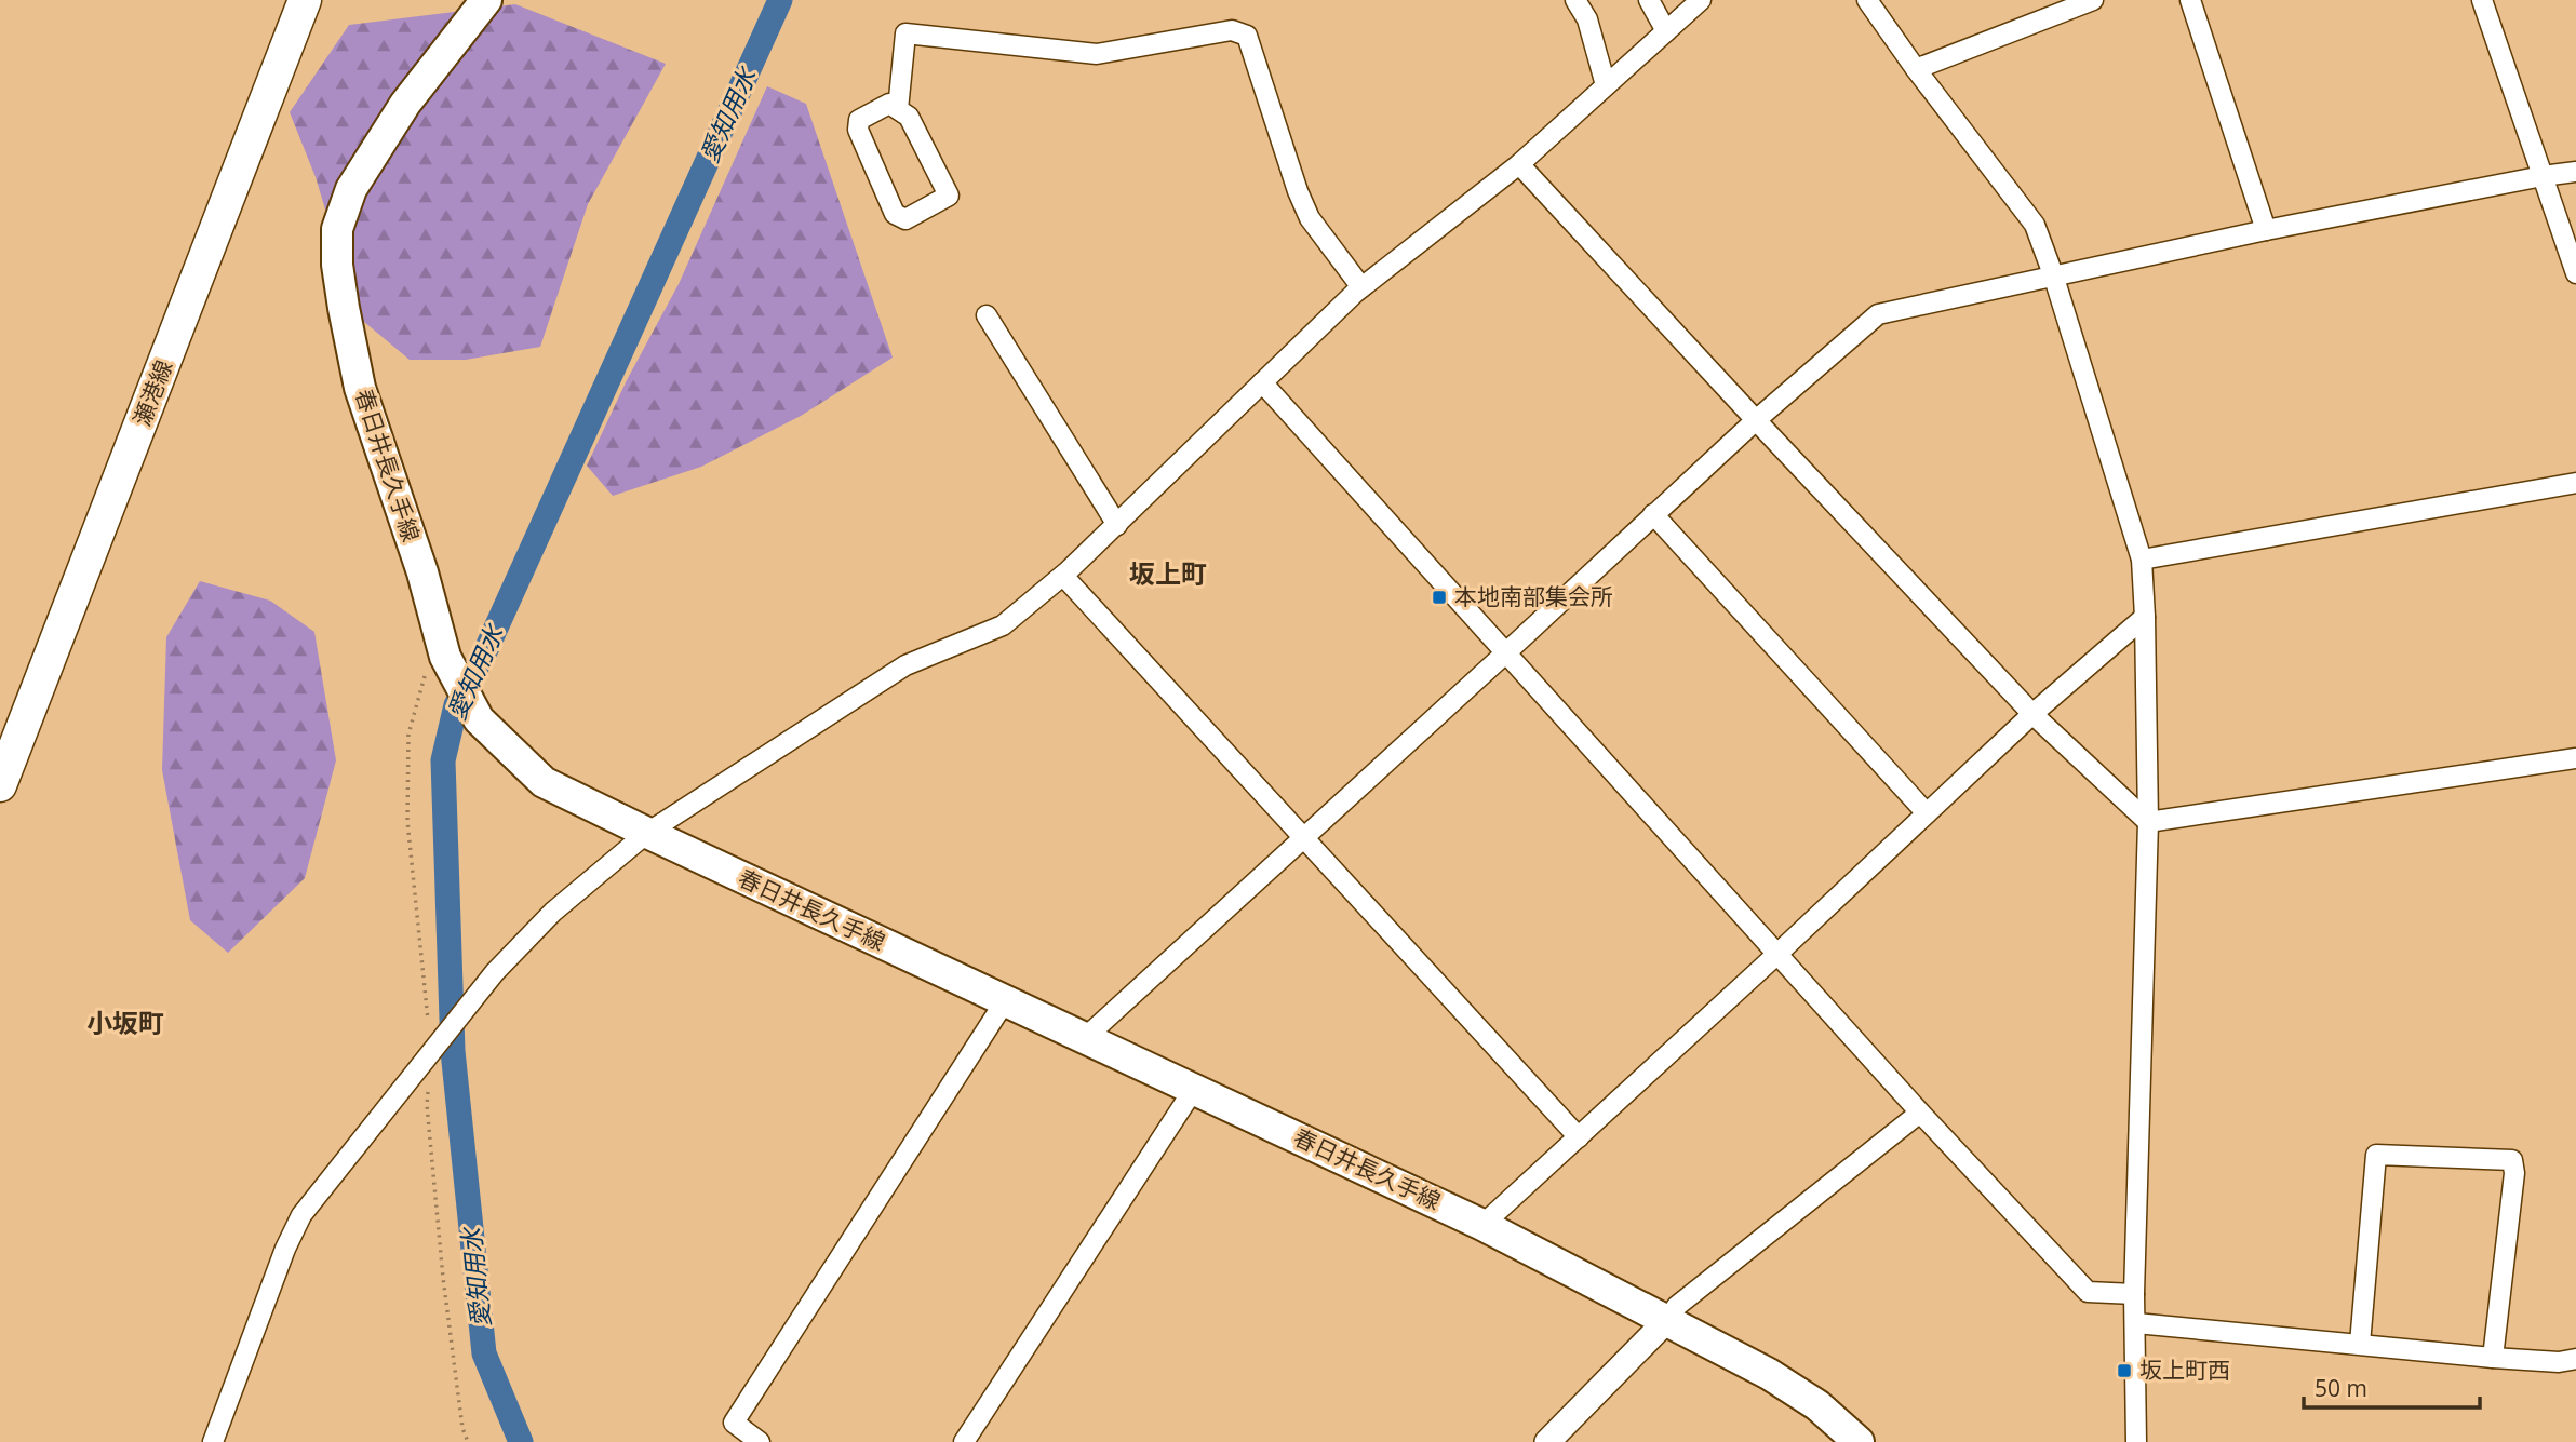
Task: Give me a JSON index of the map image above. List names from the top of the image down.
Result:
{
  "streets": {
    "highway": ["瀬港線"],
    "main road": ["春日井長久手線"]
  },
  "districts": ["坂上町", "小坂町"],
  "water": ["愛知用水"],
  "places": {
    "transit": ["本地南部集会所", "坂上町西"]
  },
  "scale_bar": "50 m"
}
